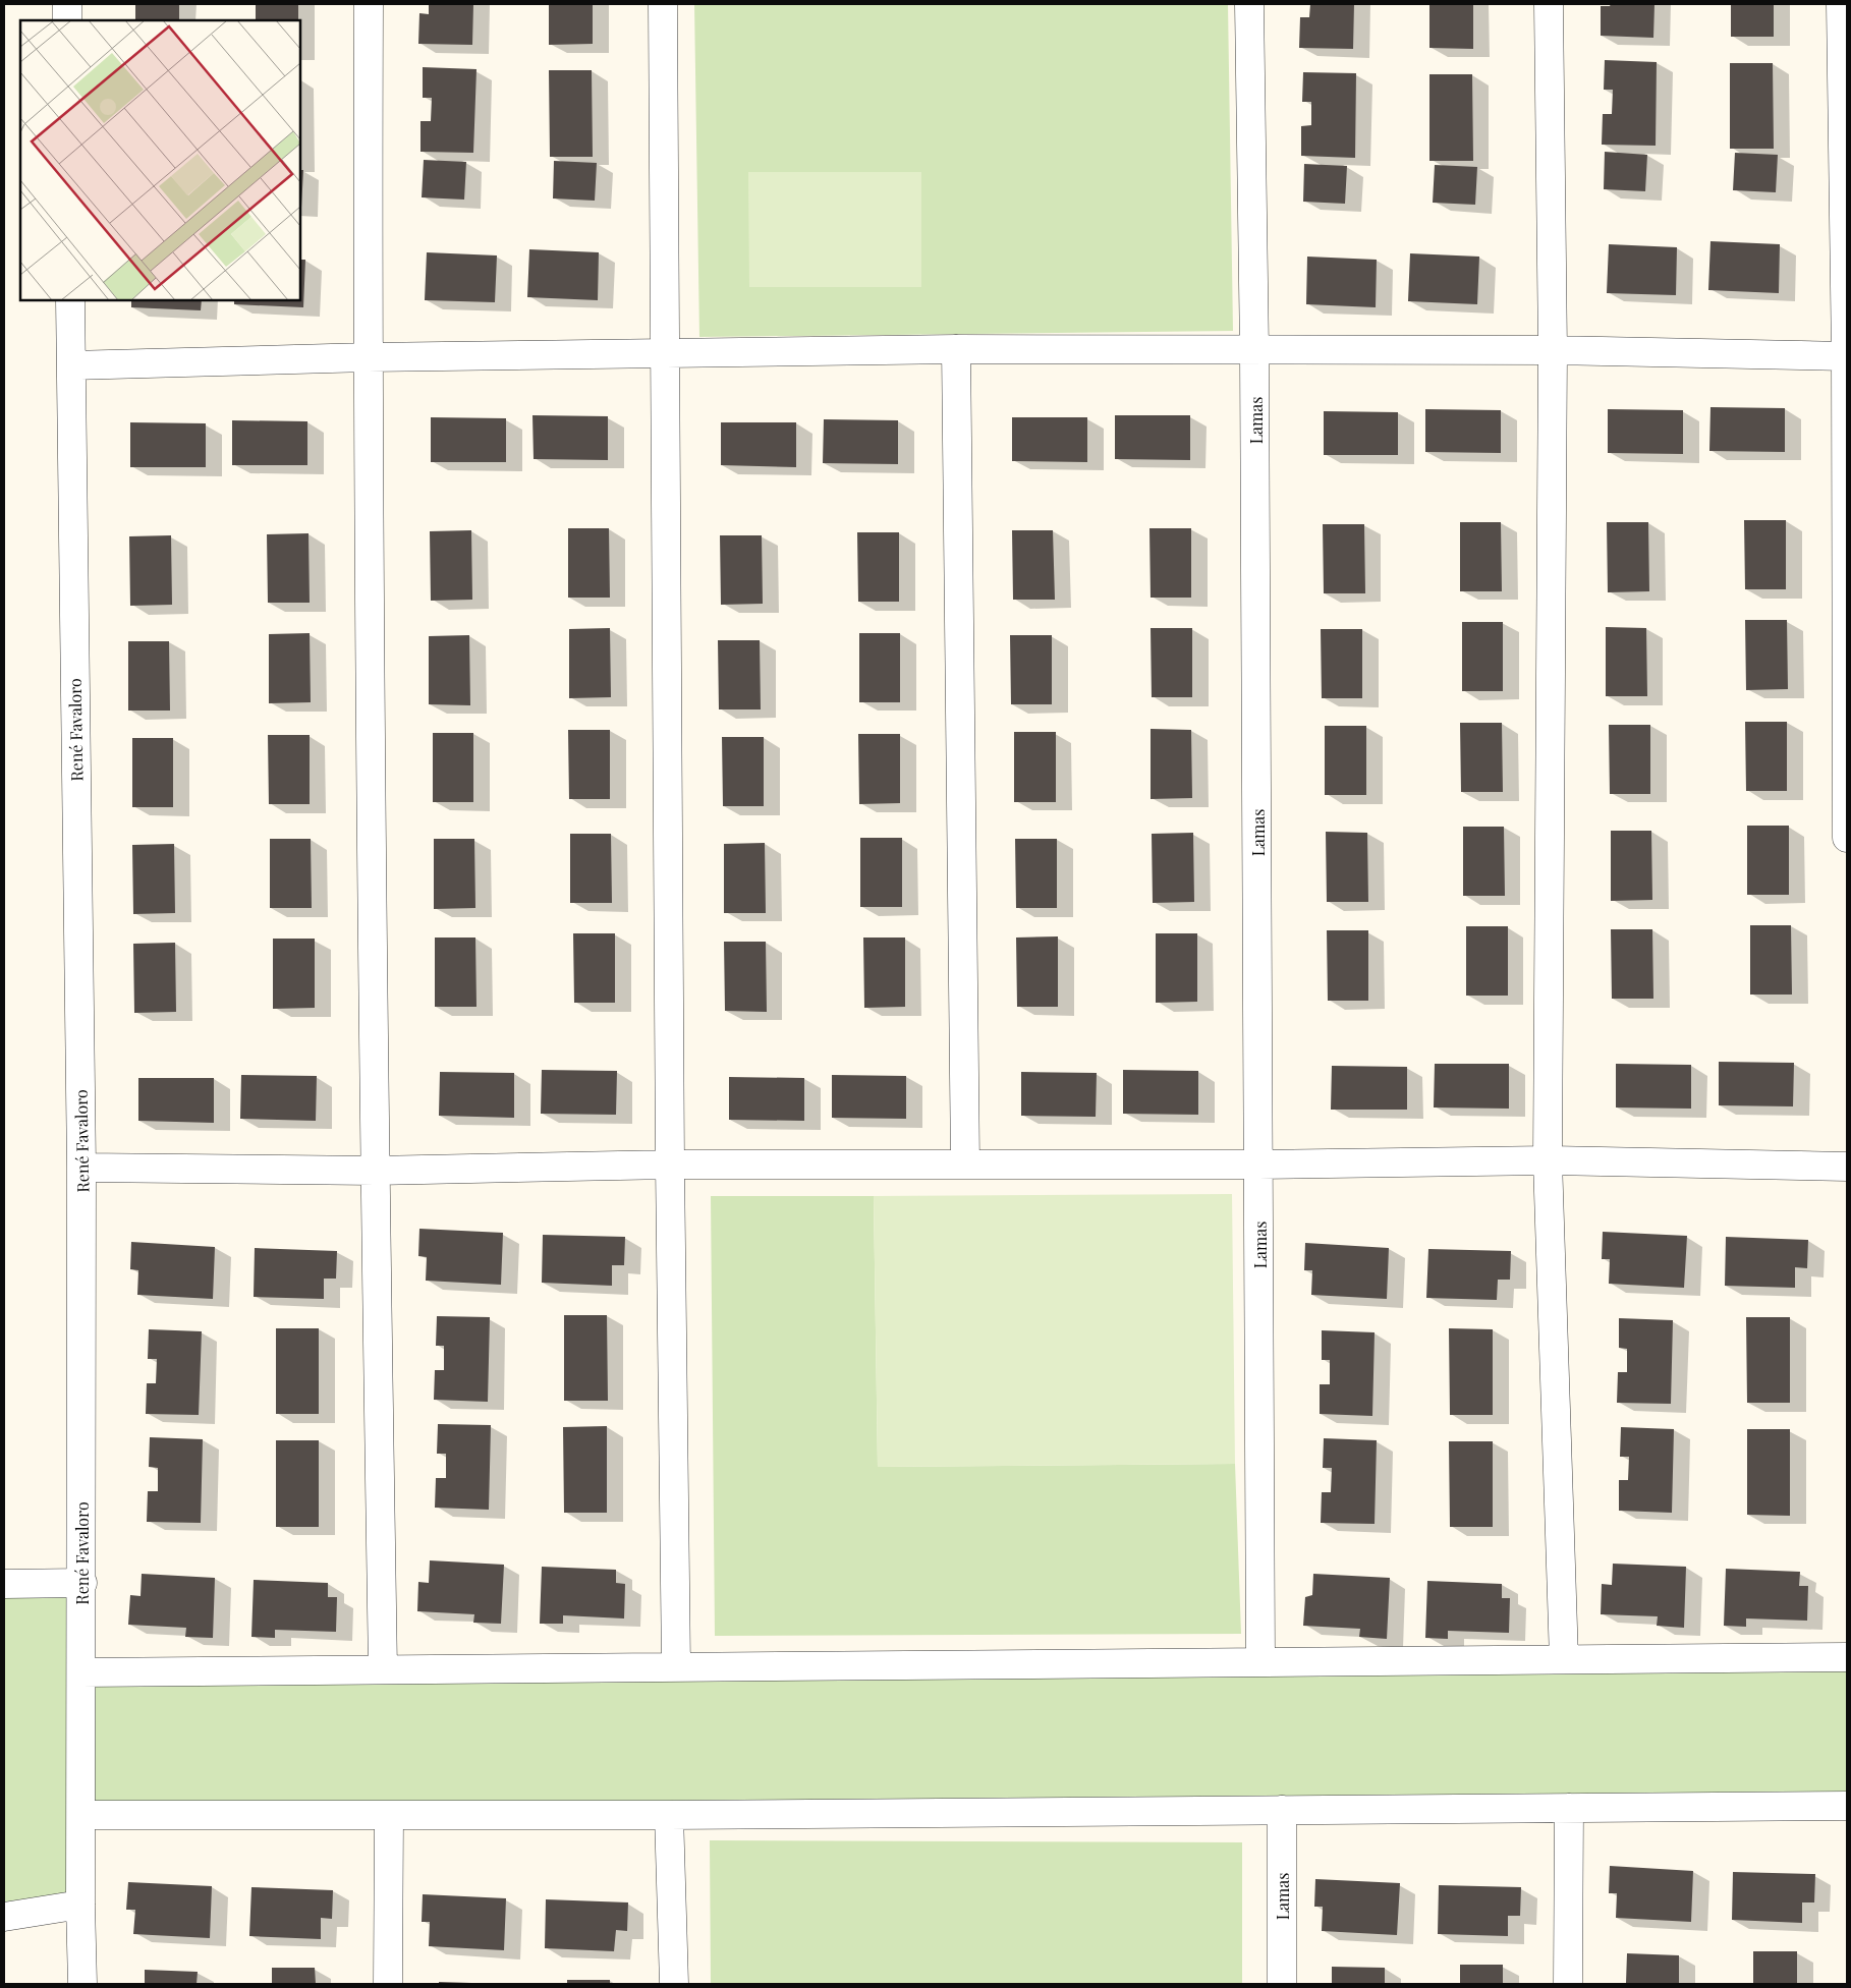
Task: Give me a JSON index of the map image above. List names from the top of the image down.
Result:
{
  "streets": {
    "street": ["Lamas", "René Favaloro"]
  }
}
